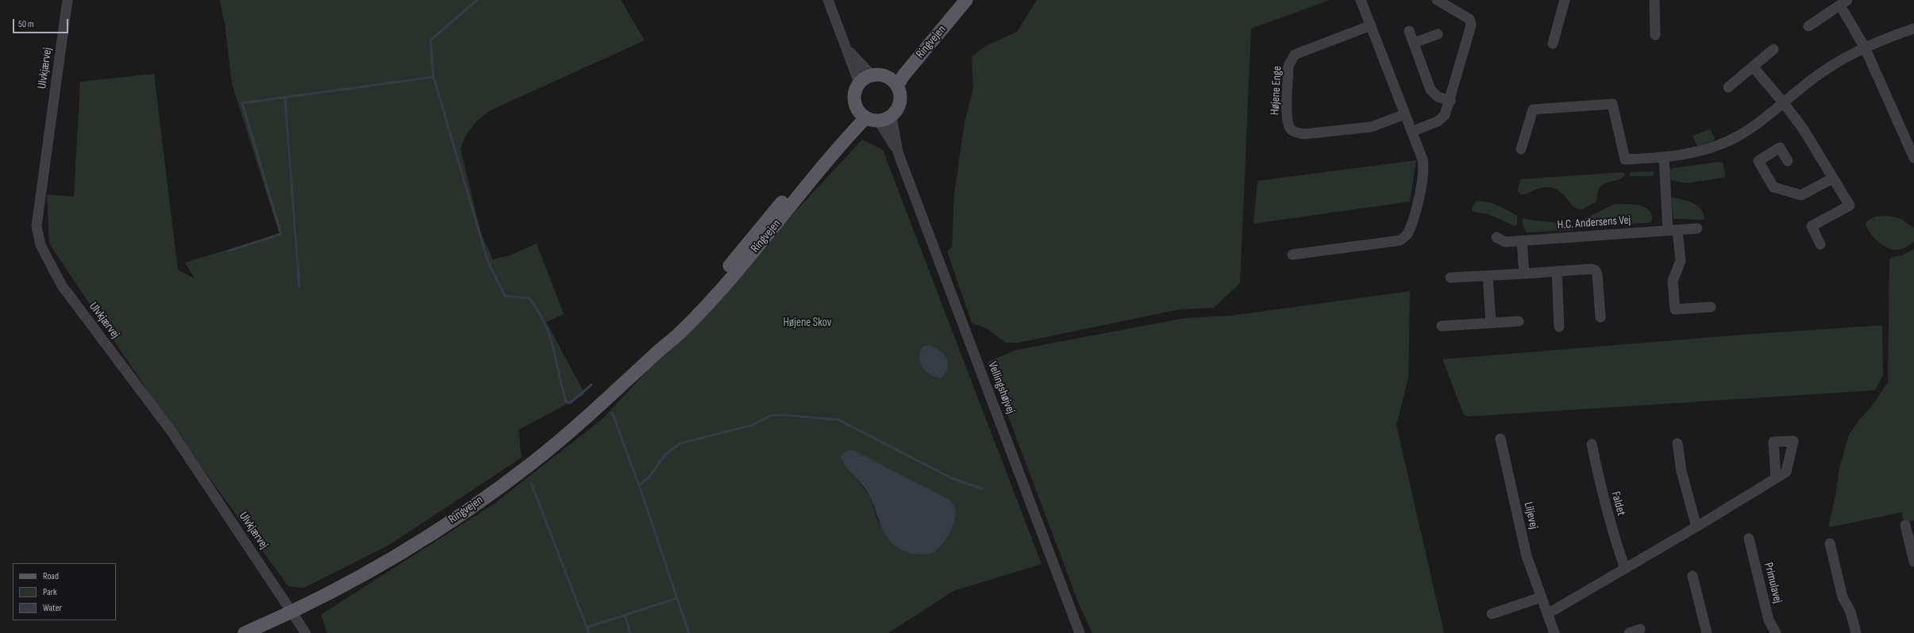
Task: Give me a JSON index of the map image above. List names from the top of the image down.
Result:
{
  "streets": {
    "main road": ["Ringvejen"],
    "street": [
      "Ulvkjærvej",
      "Højene Enge",
      "H.C. Andersens Vej",
      "Vellingshøjvej",
      "Faldet",
      "Liljevej",
      "Primulavej"
    ]
  },
  "crossings": [
    ["Ringvejen", "Ulvkjærvej"],
    ["Ringvejen", "Vellingshøjvej"]
  ],
  "parks": ["Højene Skov"],
  "legend": ["Road", "Park", "Water"],
  "scale_bar": "50 m"
}
